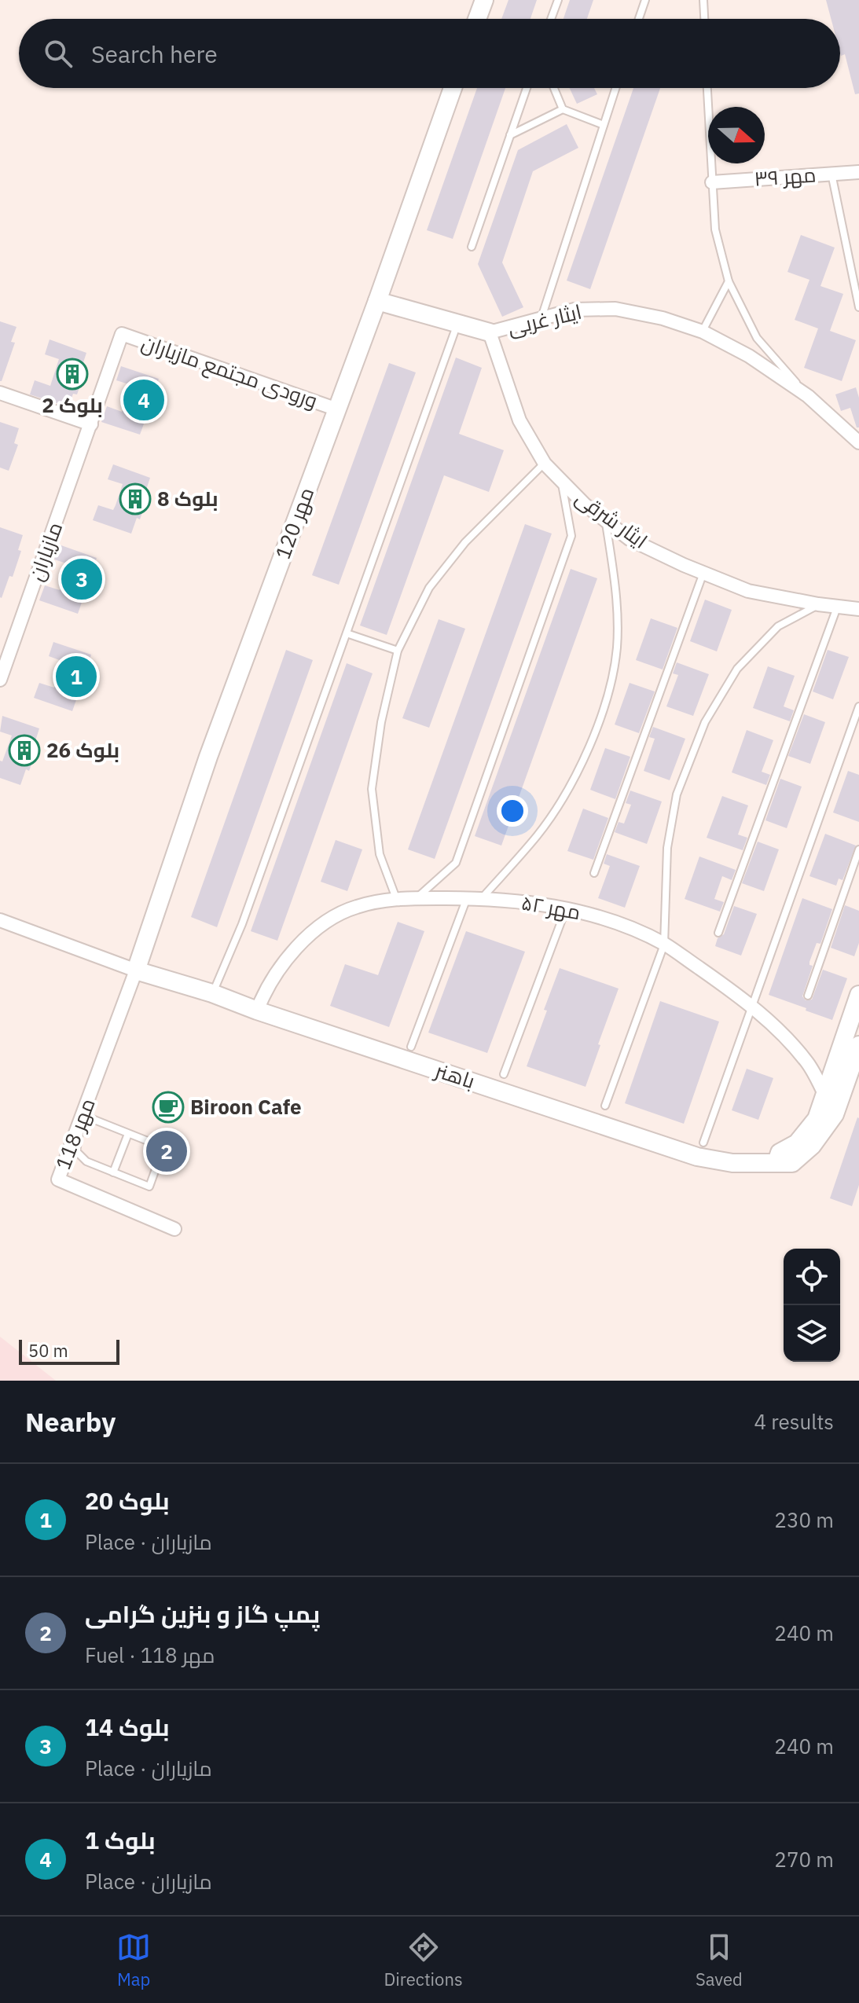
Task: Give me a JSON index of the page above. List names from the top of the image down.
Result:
{
  "streets": {
    "street": [
      "مهر ۳۹",
      "ایثار غربی",
      "ورودی مجتمع مازیاران",
      "ایثار شرقی",
      "مهر 120",
      "مازیاران",
      "مهر ۵۲",
      "باهنر",
      "مهر 118"
    ]
  },
  "crossings": [
    ["مهر ۳۹", "ایثار غربی"],
    ["ایثار غربی", "ایثار شرقی"],
    ["ایثار غربی", "مهر 120"],
    ["ورودی مجتمع مازیاران", "مهر 120"],
    ["ورودی مجتمع مازیاران", "مازیاران"],
    ["مهر 120", "باهنر"],
    ["مهر 120", "مهر 118"],
    ["مهر ۵۲", "باهنر"],
    ["باهنر", "مهر 118"]
  ],
  "places": {
    "building": ["بلوک 2", "بلوک 8", "بلوک 26"],
    "cafe": ["Biroon Cafe"]
  },
  "scale_bar": "50 m",
  "north": "right",
  "page": {
    "search": "Search here",
    "pins": [
      "4",
      "3",
      "1",
      "2"
    ],
    "scale": "50 m",
    "heading": ["Nearby", "4 results"],
    "list": [
      {
        "mark": "1",
        "name": "بلوک 20",
        "note": "Place · مازیاران",
        "value": "230 m"
      },
      {
        "mark": "2",
        "name": "پمپ گاز و بنزین گرامی",
        "note": "Fuel · مهر 118",
        "value": "240 m"
      },
      {
        "mark": "3",
        "name": "بلوک 14",
        "note": "Place · مازیاران",
        "value": "240 m"
      },
      {
        "mark": "4",
        "name": "بلوک 1",
        "note": "Place · مازیاران",
        "value": "270 m"
      }
    ],
    "nav": ["Map", "Directions", "Saved"]
  }
}
